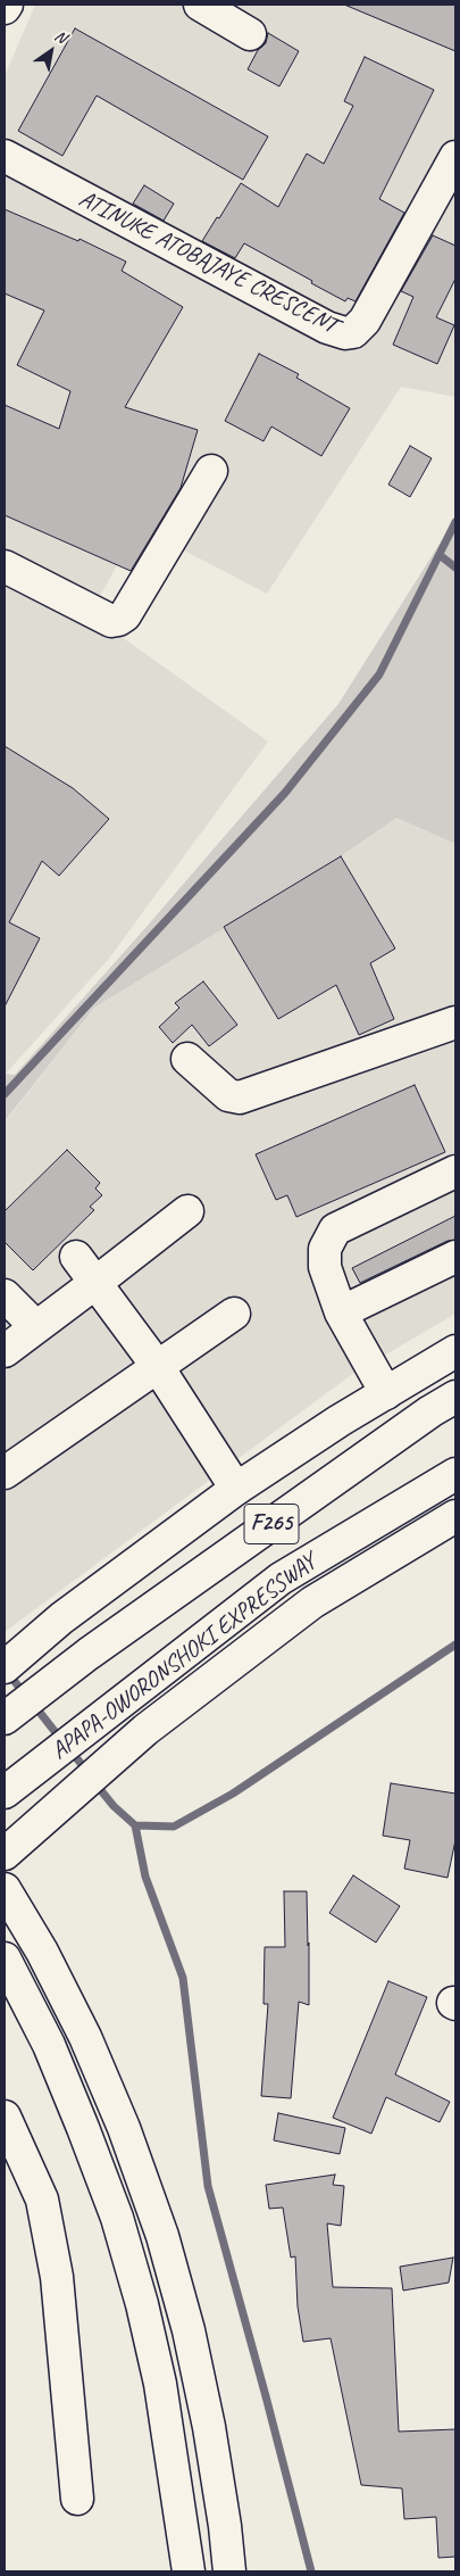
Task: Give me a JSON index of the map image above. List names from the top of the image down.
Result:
{
  "streets": {
    "main road": ["ATINUKE ATOBAJAYE CRESCENT", "F265", "APAPA-OWORONSHOKI EXPRESSWAY"]
  },
  "north": "top right"
}
